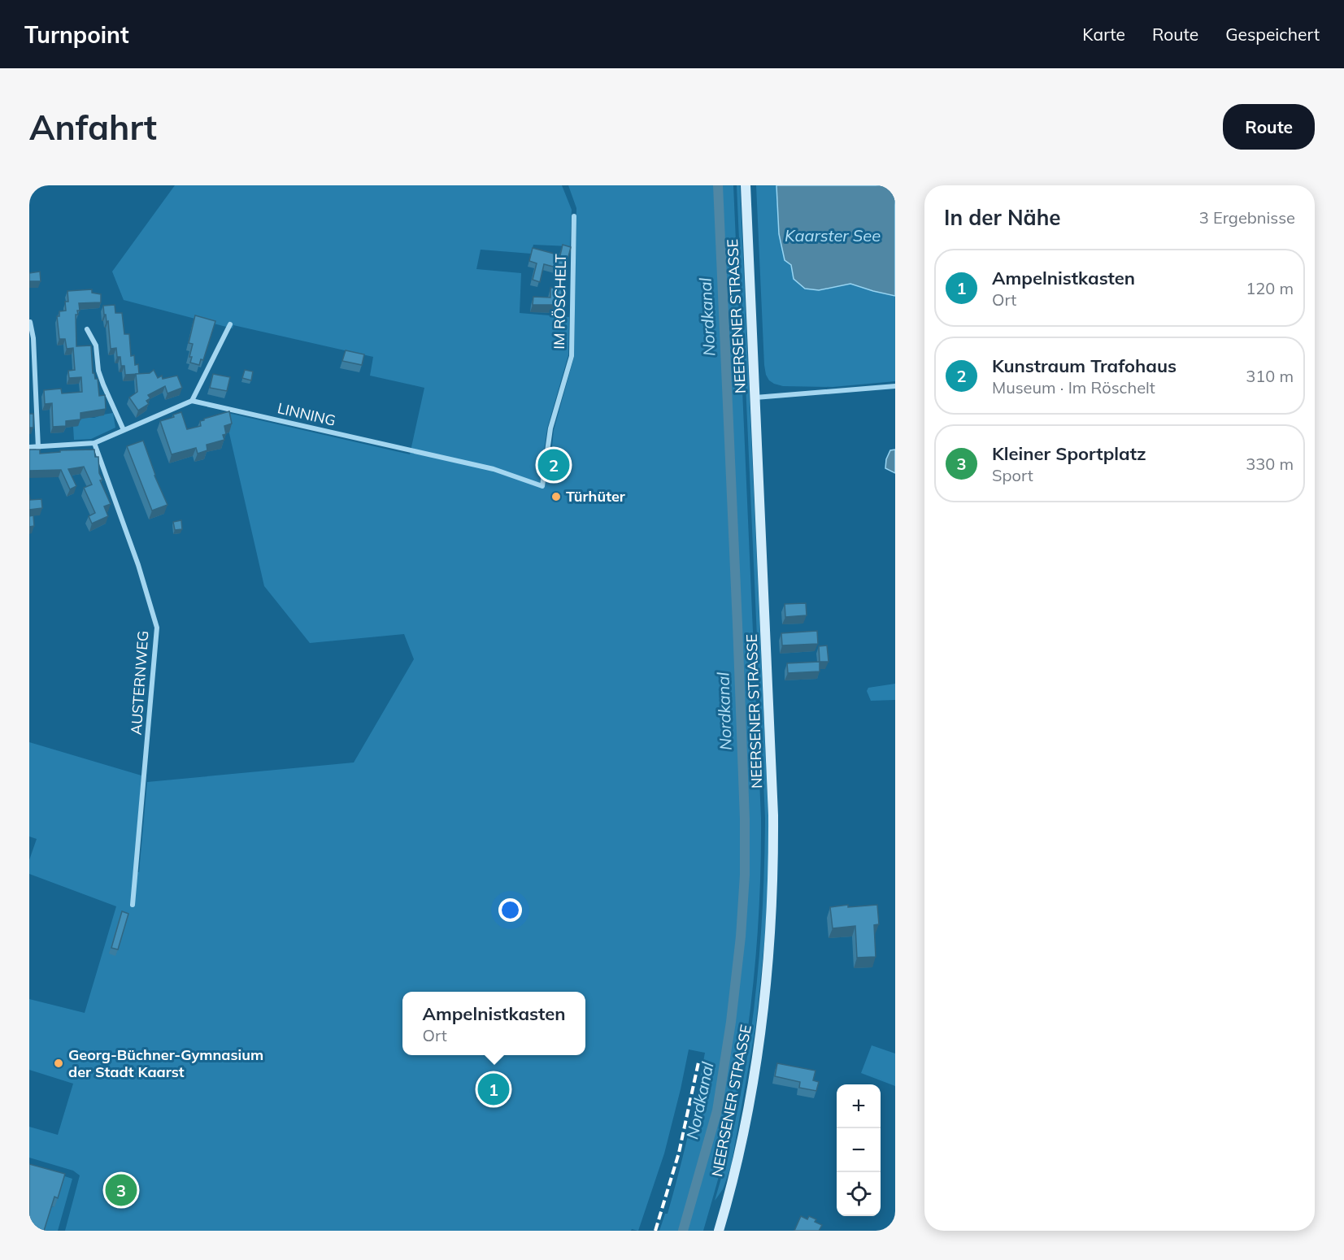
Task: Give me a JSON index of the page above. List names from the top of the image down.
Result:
{
  "streets": {
    "main road": ["NEERSENER STRASSE"],
    "street": ["IM RÖSCHELT", "LINNING", "AUSTERNWEG"]
  },
  "crossings": [
    ["IM RÖSCHELT", "LINNING"]
  ],
  "water": ["Kaarster See", "Nordkanal"],
  "places": ["Türhüter", "Georg-Büchner-Gymnasium der Stadt Kaarst"],
  "page": {
    "header": "Turnpoint",
    "nav": ["Karte", "Route", "Gespeichert"],
    "buttons": "Route",
    "title": "Anfahrt",
    "heading": ["In der Nähe", "3 Ergebnisse"],
    "list": [
      {
        "mark": "1",
        "name": "Ampelnistkasten",
        "note": "Ort",
        "value": "120 m"
      },
      {
        "mark": "2",
        "name": "Kunstraum Trafohaus",
        "note": "Museum · Im Röschelt",
        "value": "310 m"
      },
      {
        "mark": "3",
        "name": "Kleiner Sportplatz",
        "note": "Sport",
        "value": "330 m"
      }
    ],
    "pins": ["2", "1", "3"],
    "popup": ["Ampelnistkasten", "Ort"],
    "map_buttons": ["+", "−"]
  }
}
